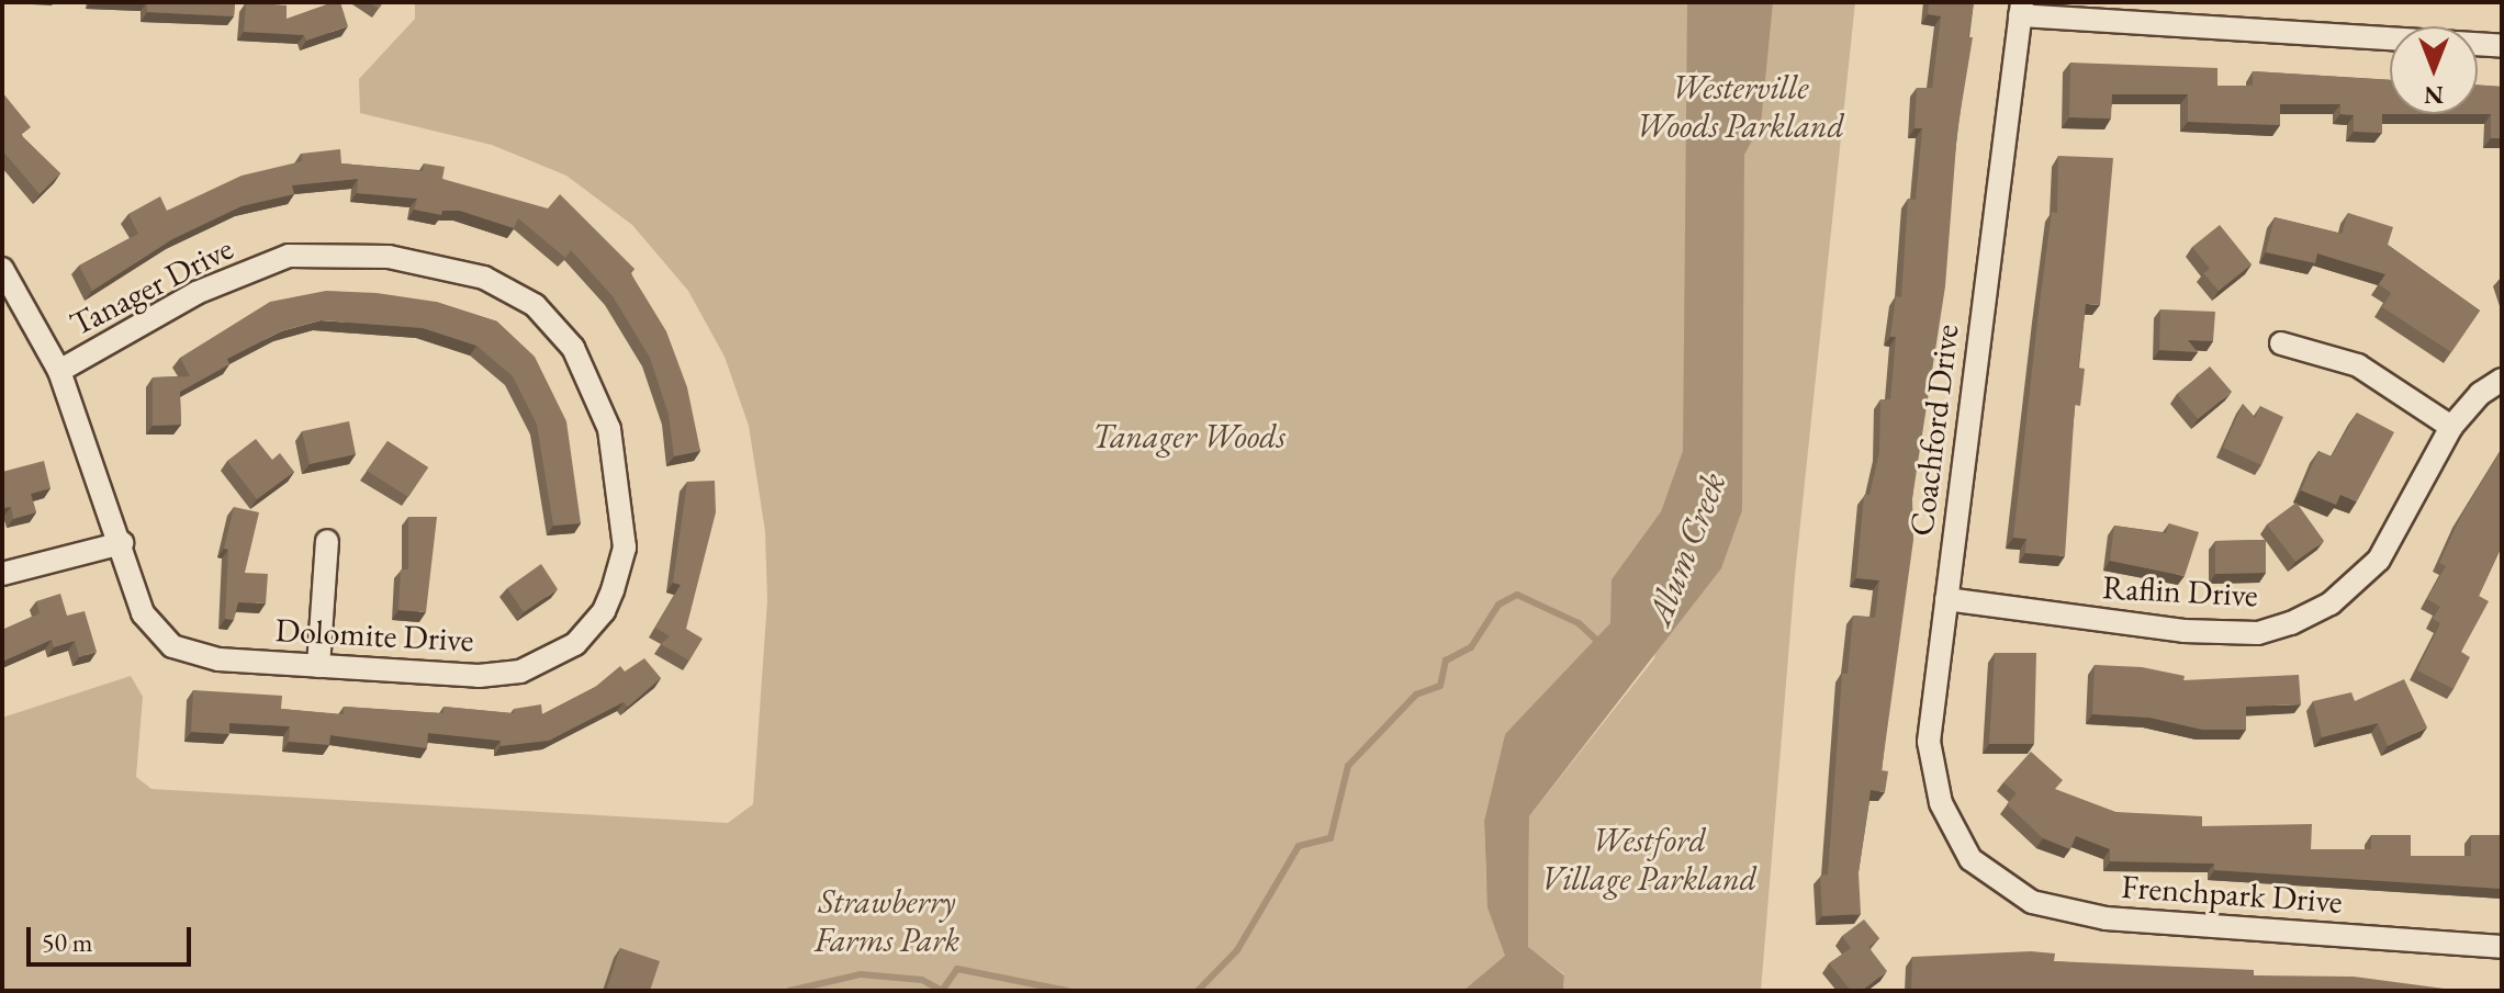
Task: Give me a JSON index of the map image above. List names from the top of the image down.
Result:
{
  "streets": {
    "street": [
      "Tanager Drive",
      "Coachford Drive",
      "Raflin Drive",
      "Dolomite Drive",
      "Frenchpark Drive"
    ]
  },
  "crossings": [
    ["Tanager Drive", "Dolomite Drive"],
    ["Coachford Drive", "Raflin Drive"],
    ["Coachford Drive", "Frenchpark Drive"]
  ],
  "water": ["Alum Creek"],
  "parks": [
    "Westerville Woods Parkland",
    "Tanager Woods",
    "Westford Village Parkland",
    "Strawberry Farms Park"
  ],
  "scale_bar": "50 m",
  "north": "bottom"
}
